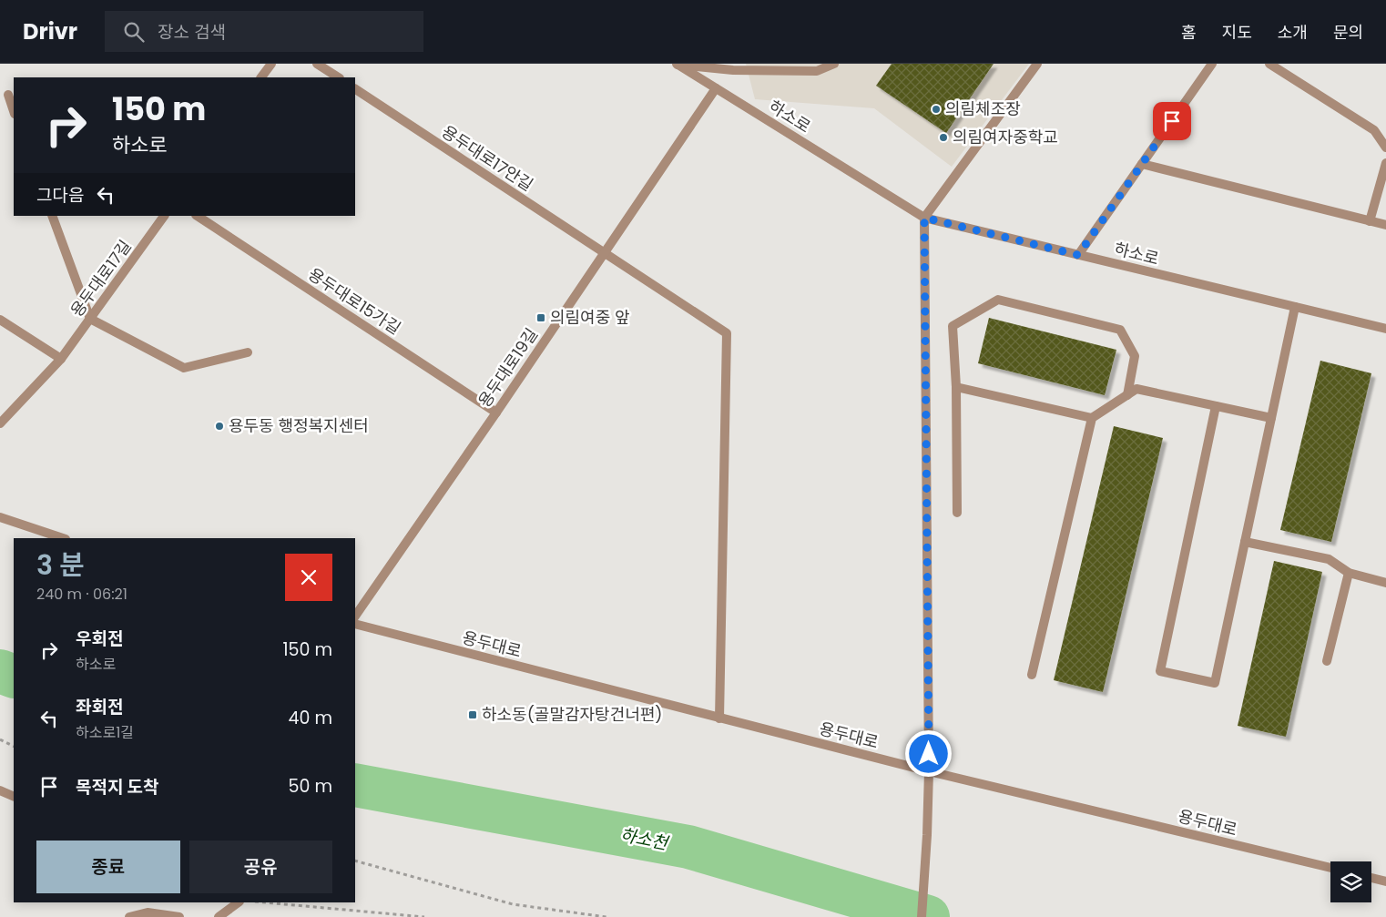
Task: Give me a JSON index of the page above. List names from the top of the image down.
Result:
{
  "streets": {
    "street": [
      "하소로",
      "용두대로17안길",
      "용두대로17길",
      "용두대로15가길",
      "용두대로19길",
      "용두대로"
    ]
  },
  "crossings": [
    ["하소로", "용두대로19길"],
    ["용두대로17안길", "용두대로19길"],
    ["용두대로17안길", "용두대로"],
    ["용두대로15가길", "용두대로19길"]
  ],
  "water": ["하소천"],
  "places": {
    "other": ["의림체조장", "의림여자중학교", "용두동 행정복지센터"],
    "transit": ["의림여중 앞", "하소동(골말감자탕건너편)"]
  },
  "page": {
    "header": "Drivr",
    "search": "장소 검색",
    "nav": [
      "홈",
      "지도",
      "소개",
      "문의"
    ],
    "turn": ["150 m", "하소로"],
    "then": "그다음",
    "heading": ["3 분", "240 m · 06:21"],
    "list": [
      {
        "name": "우회전",
        "note": "하소로",
        "value": "150 m"
      },
      {
        "name": "좌회전",
        "note": "하소로1길",
        "value": "40 m"
      },
      {
        "name": "목적지 도착",
        "value": "50 m"
      }
    ],
    "buttons": ["종료", "공유"]
  }
}
